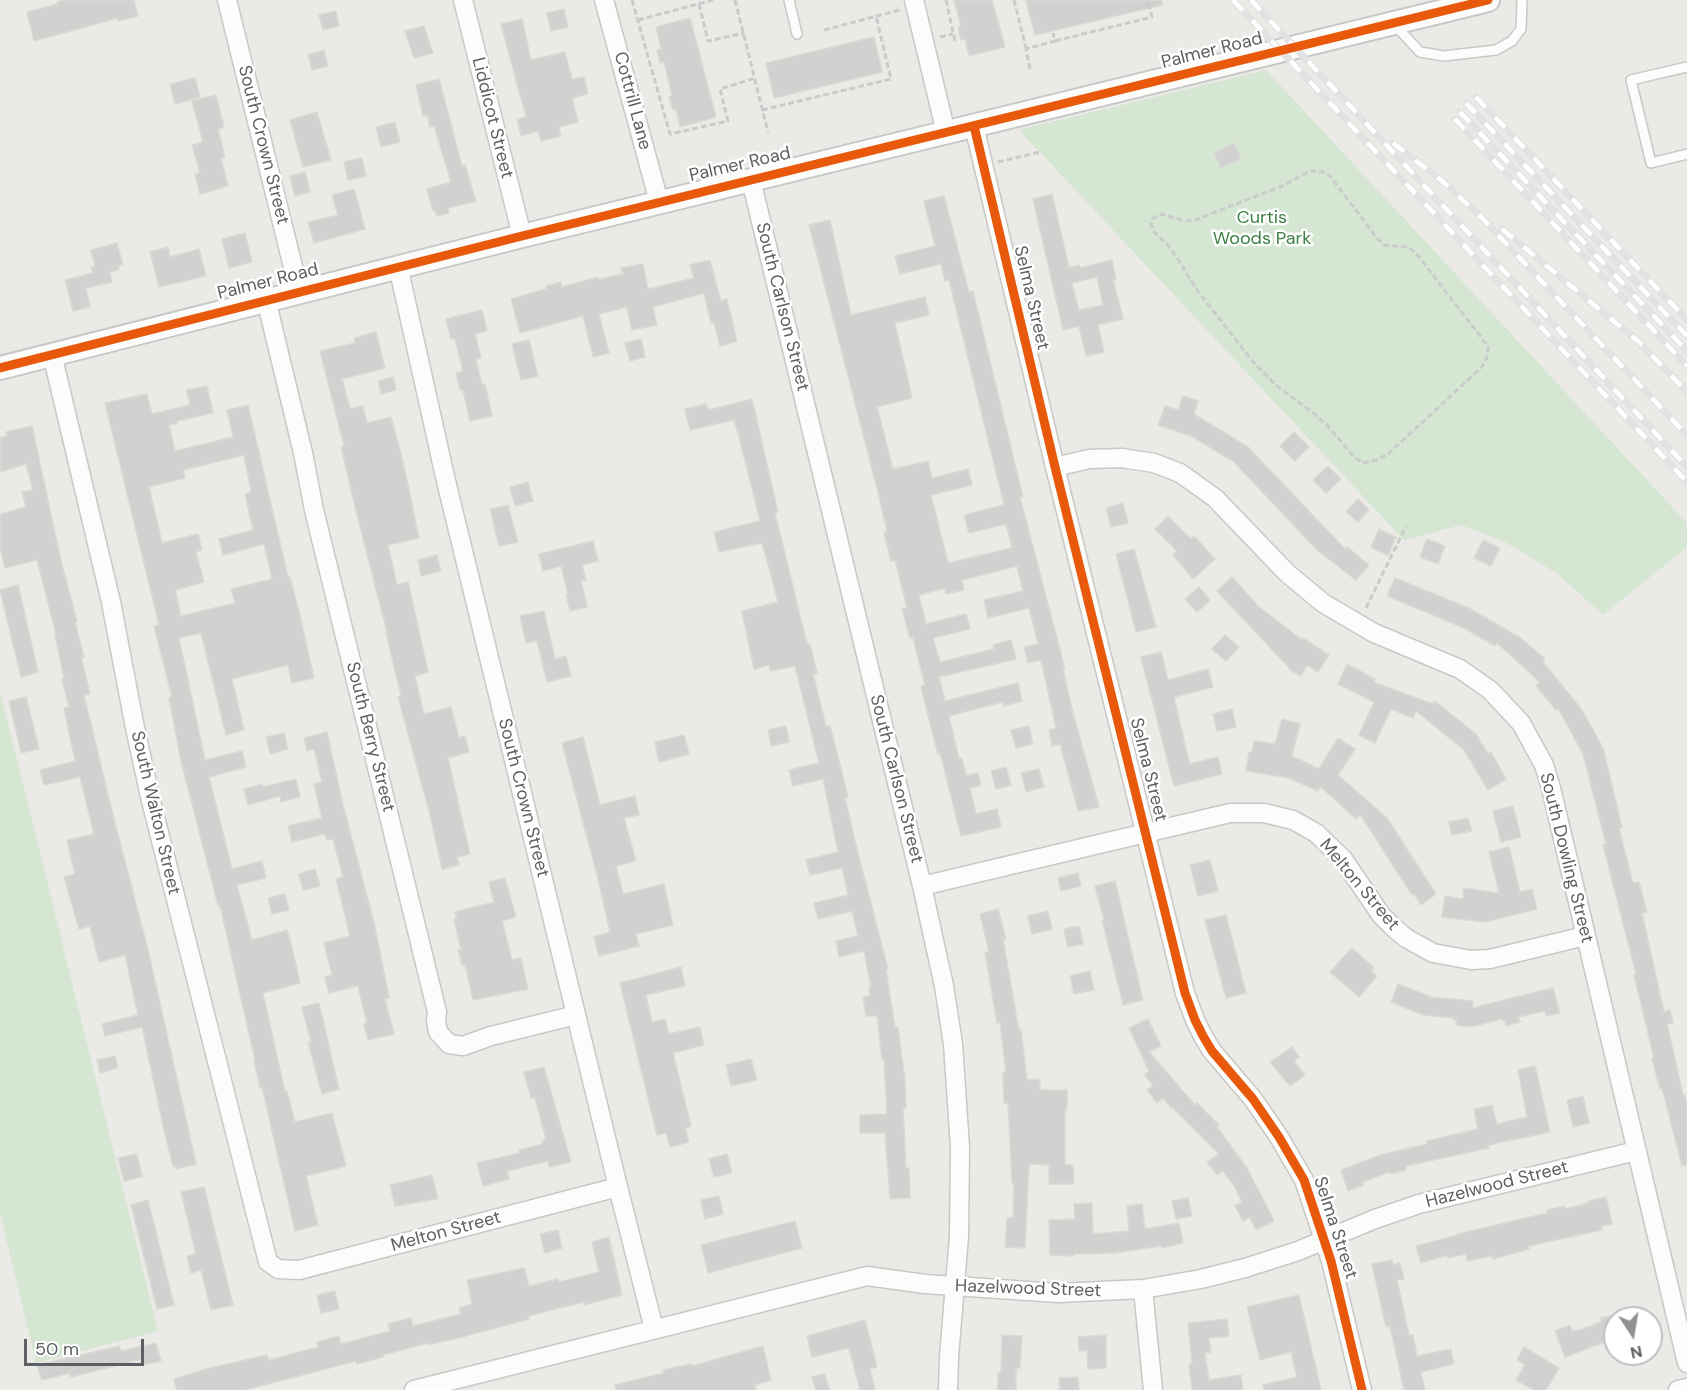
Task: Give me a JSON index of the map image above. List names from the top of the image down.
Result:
{
  "streets": {
    "street": [
      "Palmer Road",
      "Cottrill Lane",
      "Liddicot Street",
      "South Crown Street",
      "Selma Street",
      "South Carlson Street",
      "South Berry Street",
      "South Walton Street",
      "South Dowling Street",
      "Melton Street",
      "Hazelwood Street"
    ]
  },
  "crossings": [
    ["Palmer Road", "Cottrill Lane"],
    ["Palmer Road", "Liddicot Street"],
    ["Palmer Road", "South Crown Street"],
    ["Palmer Road", "Selma Street"],
    ["Palmer Road", "South Carlson Street"],
    ["Palmer Road", "South Berry Street"],
    ["Palmer Road", "South Walton Street"],
    ["South Crown Street", "South Berry Street"],
    ["South Crown Street", "Melton Street"],
    ["South Crown Street", "Hazelwood Street"],
    ["Selma Street", "South Dowling Street"],
    ["Selma Street", "Melton Street"],
    ["Selma Street", "Hazelwood Street"],
    ["South Carlson Street", "Melton Street"],
    ["South Carlson Street", "Hazelwood Street"],
    ["South Walton Street", "Melton Street"],
    ["South Dowling Street", "Melton Street"],
    ["South Dowling Street", "Hazelwood Street"]
  ],
  "parks": ["Curtis Woods Park"],
  "scale_bar": "50 m",
  "north": "bottom"
}
